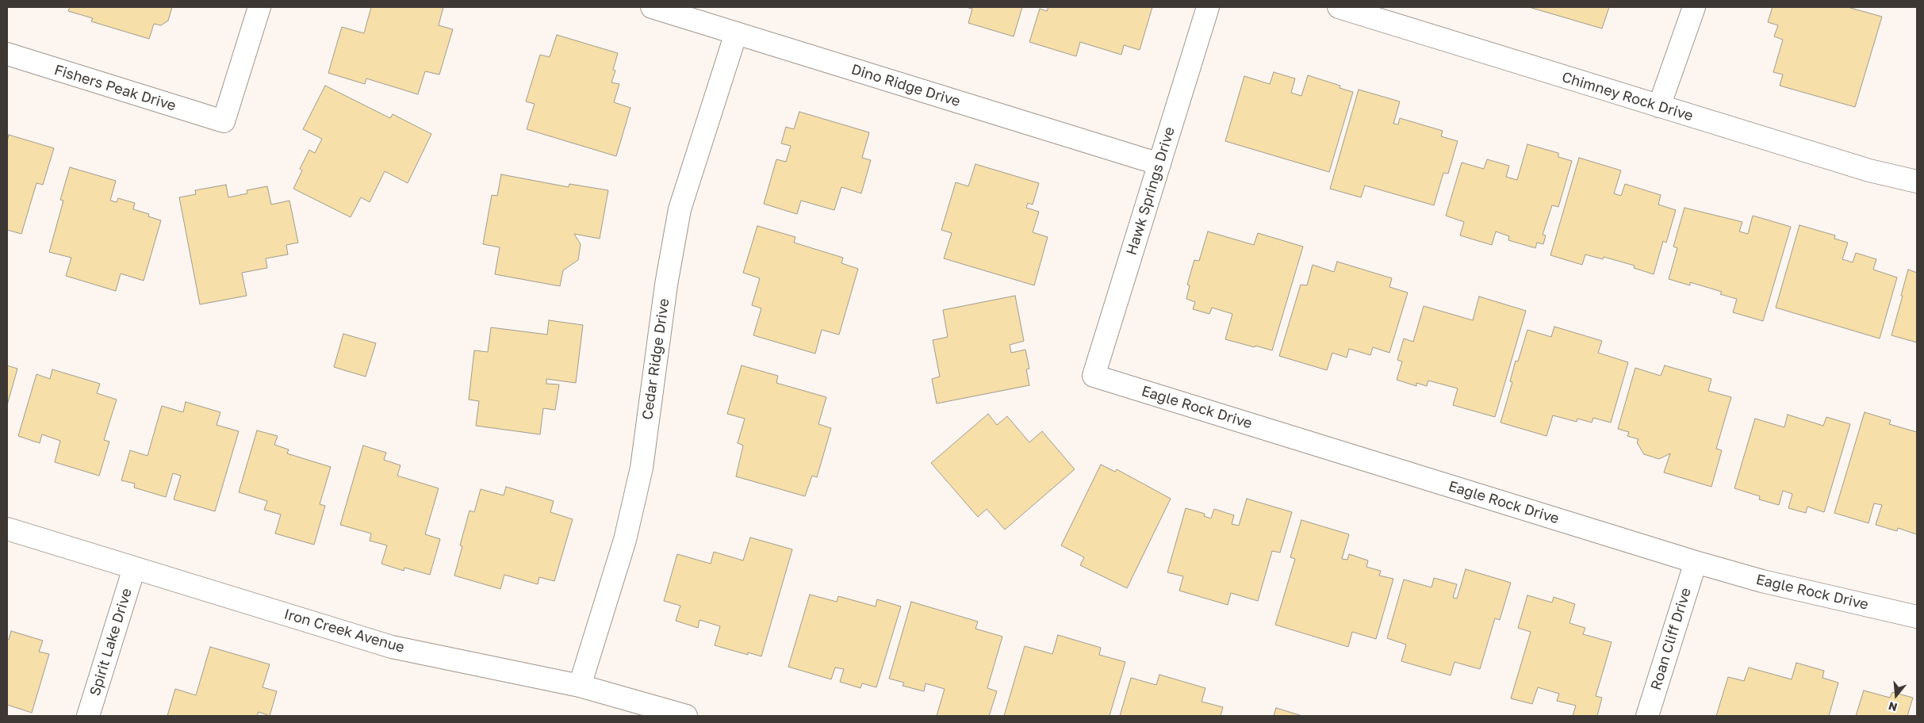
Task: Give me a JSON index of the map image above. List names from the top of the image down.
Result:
{
  "streets": {
    "street": [
      "Dino Ridge Drive",
      "Fishers Peak Drive",
      "Chimney Rock Drive",
      "Hawk Springs Drive",
      "Cedar Ridge Drive",
      "Eagle Rock Drive",
      "Iron Creek Avenue",
      "Roan Cliff Drive",
      "Spirit Lake Drive"
    ]
  },
  "crossings": [
    ["Dino Ridge Drive", "Hawk Springs Drive"],
    ["Dino Ridge Drive", "Cedar Ridge Drive"],
    ["Hawk Springs Drive", "Eagle Rock Drive"],
    ["Cedar Ridge Drive", "Iron Creek Avenue"],
    ["Eagle Rock Drive", "Roan Cliff Drive"],
    ["Iron Creek Avenue", "Spirit Lake Drive"]
  ],
  "north": "bottom"
}
